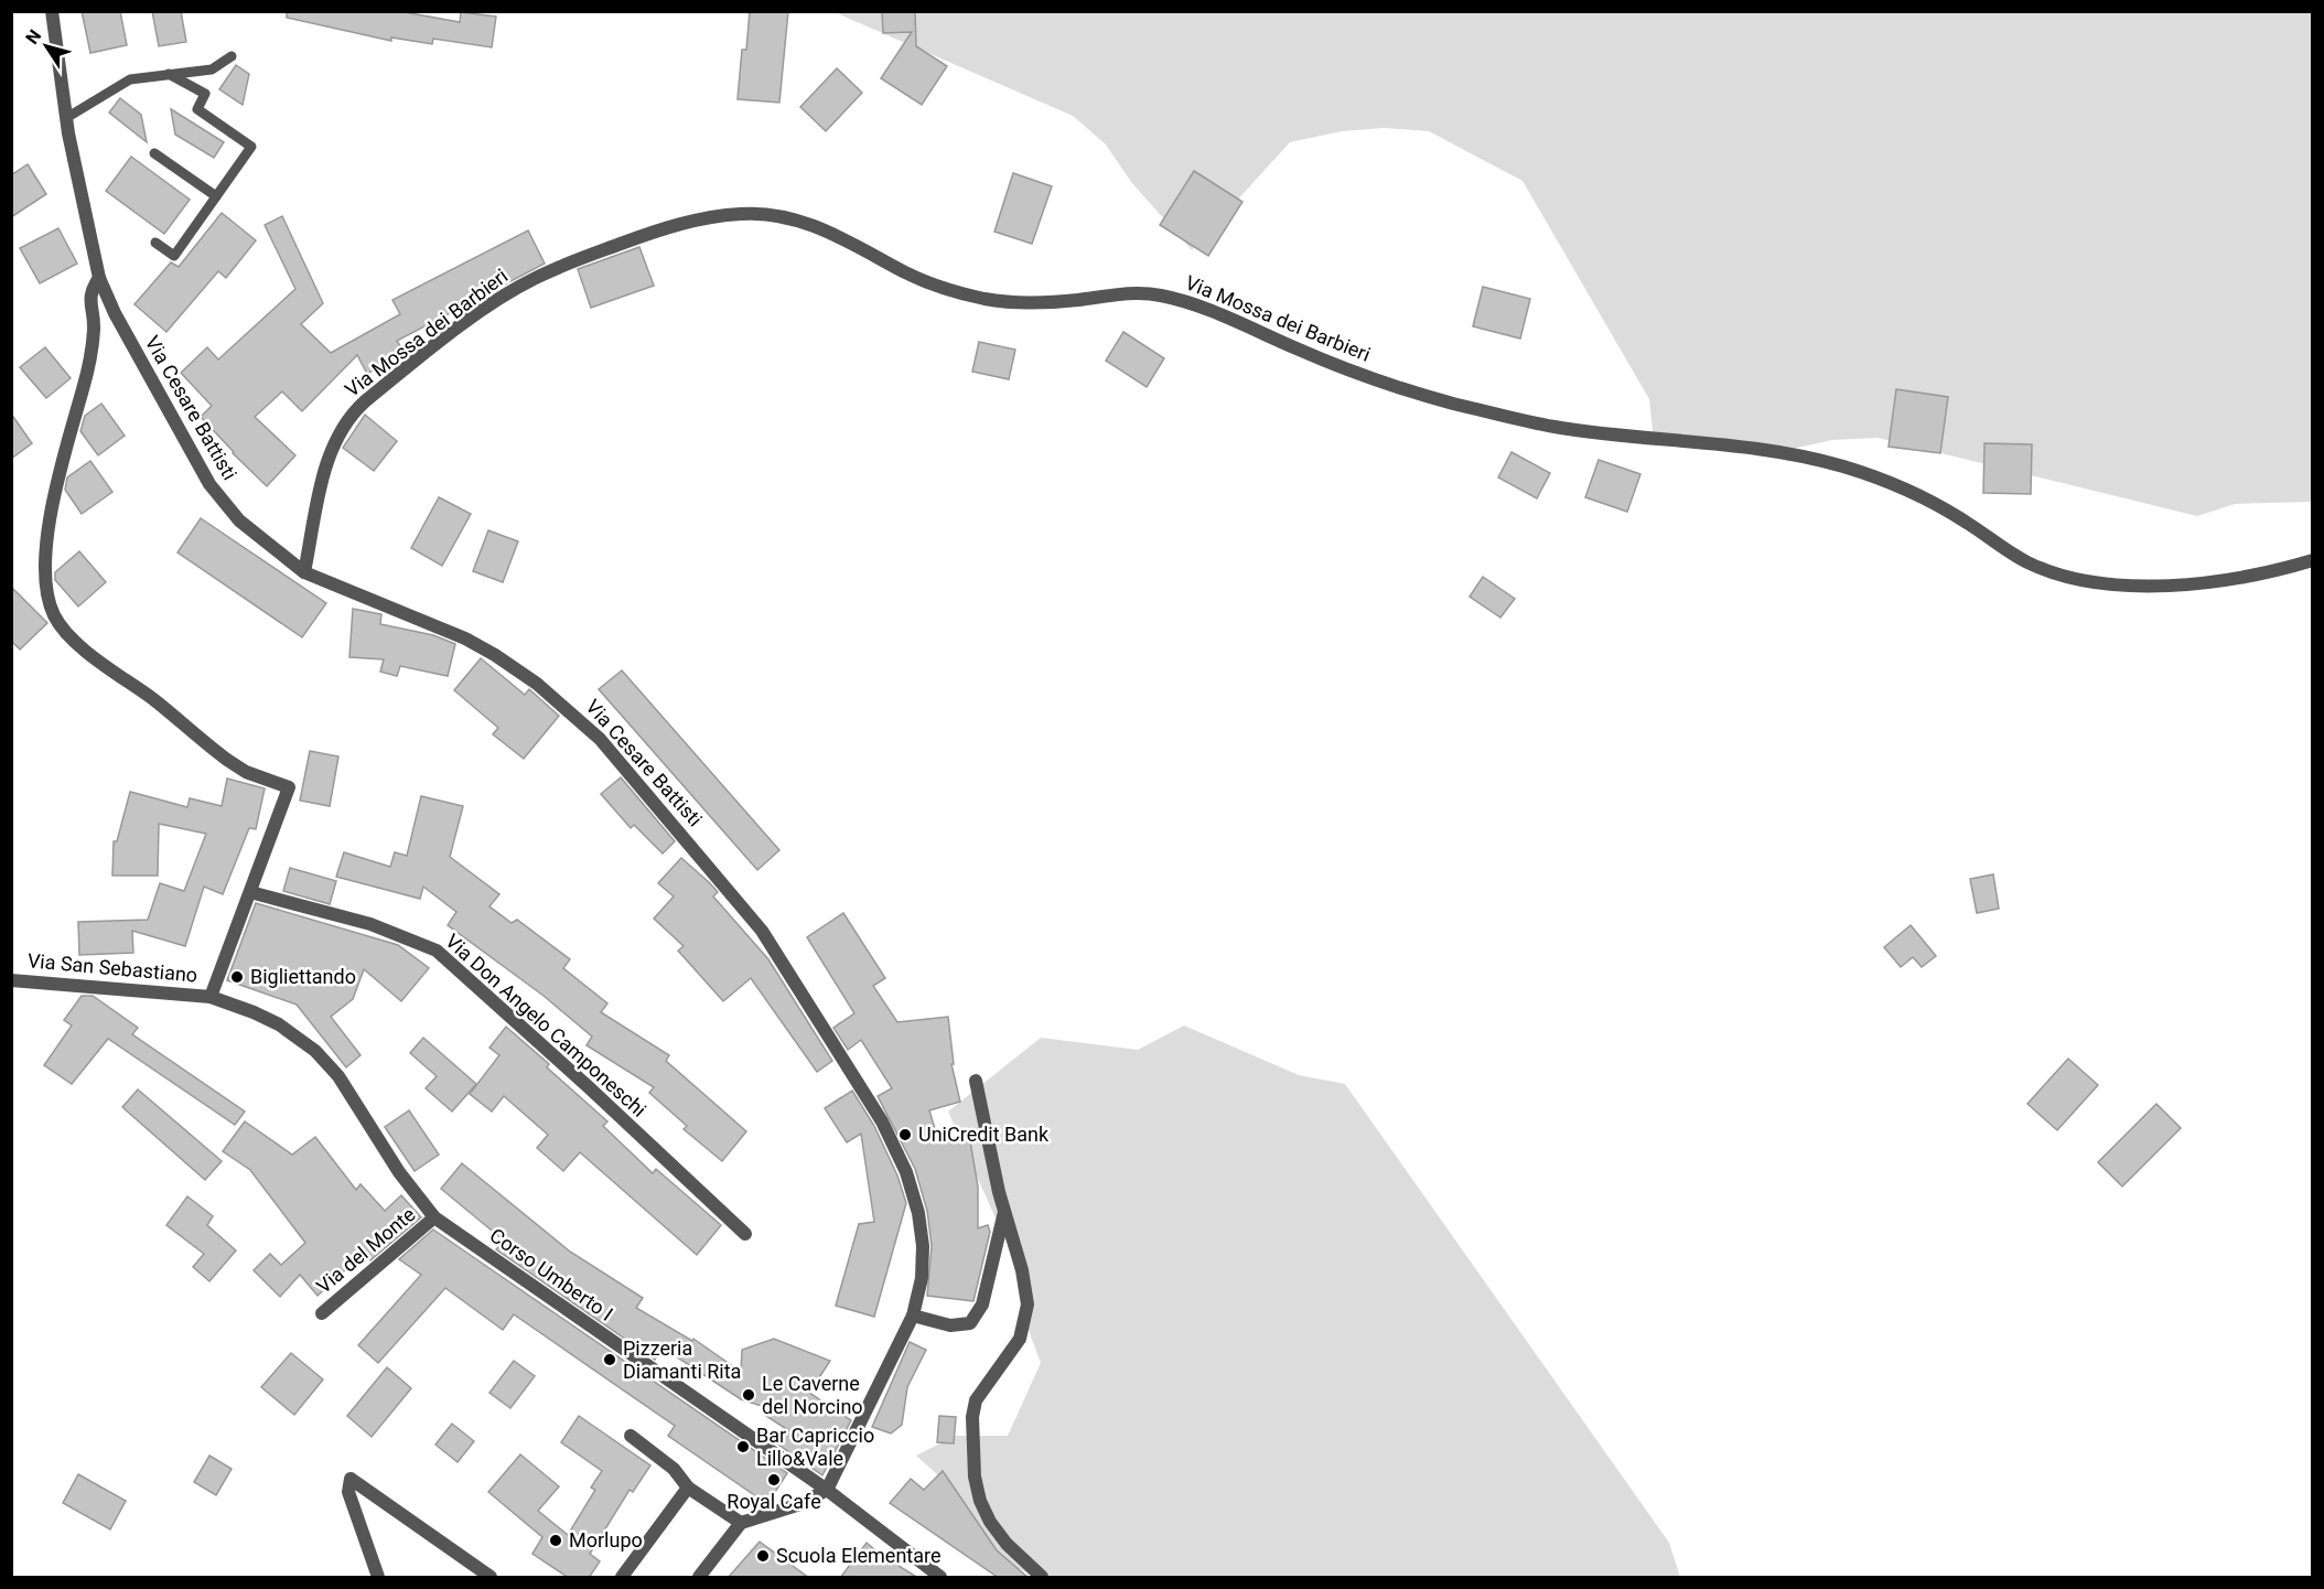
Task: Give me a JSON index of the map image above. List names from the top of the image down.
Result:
{
  "streets": {
    "street": [
      "Via Mossa dei Barbieri",
      "Via Cesare Battisti",
      "Via San Sebastiano",
      "Via Don Angelo Camponeschi",
      "Via del Monte",
      "Corso Umberto I"
    ]
  },
  "crossings": [
    ["Via Mossa dei Barbieri", "Via Cesare Battisti"],
    ["Via Cesare Battisti", "Corso Umberto I"],
    ["Via San Sebastiano", "Corso Umberto I"],
    ["Via del Monte", "Corso Umberto I"]
  ],
  "places": [
    "Bigliettando",
    "UniCredit Bank",
    "Pizzeria Diamanti Rita",
    "Le Caverne del Norcino",
    "Bar Capriccio Lillo&Vale",
    "Royal Cafe",
    "Morlupo",
    "Scuola Elementare"
  ],
  "north": "top left"
}
